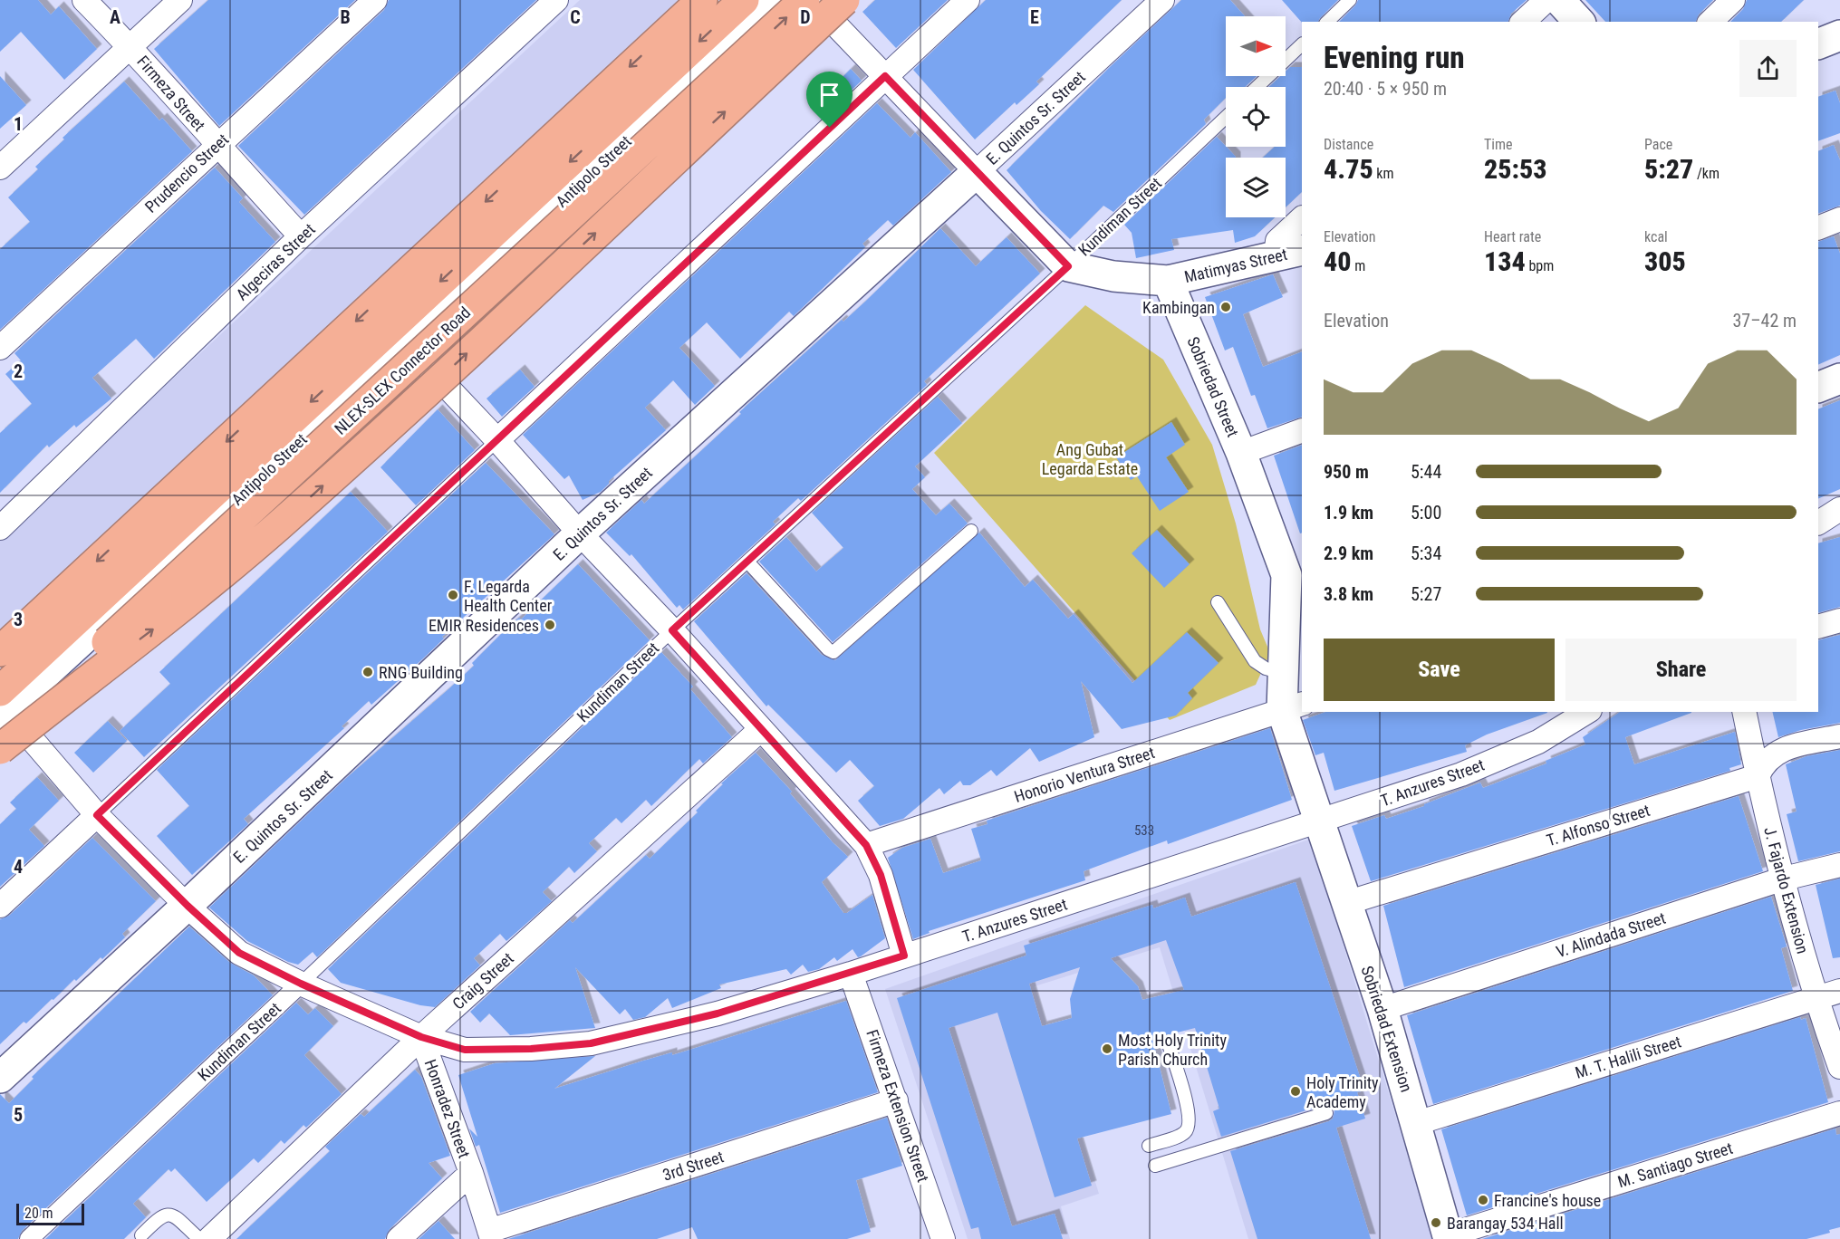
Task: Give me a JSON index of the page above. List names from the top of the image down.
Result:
{
  "streets": {
    "highway": ["NLEX-SLEX Connector Road"],
    "street": [
      "Firmeza Street",
      "E. Quintos Sr. Street",
      "Antipolo Street",
      "Prudencio Street",
      "Kundiman Street",
      "Algeciras Street",
      "Matimyas Street",
      "Sobriedad Street",
      "Honorio Ventura Street",
      "T. Anzures Street",
      "T. Alfonso Street",
      "J. Fajardo Extension",
      "V. Alindada Street",
      "Craig Street",
      "Sobriedad Extension",
      "M. T. Halili Street",
      "Firmeza Extension Street",
      "Honradez Street",
      "M. Santiago Street",
      "3rd Street"
    ]
  },
  "crossings": [
    ["Firmeza Street", "Prudencio Street"],
    ["Firmeza Street", "Algeciras Street"],
    ["E. Quintos Sr. Street", "Honradez Street"],
    ["Antipolo Street", "Honradez Street"],
    ["Kundiman Street", "Honradez Street"],
    ["Matimyas Street", "Sobriedad Street"],
    ["Sobriedad Street", "Honorio Ventura Street"],
    ["Sobriedad Street", "T. Anzures Street"],
    ["Sobriedad Street", "Sobriedad Extension"],
    ["T. Anzures Street", "Craig Street"],
    ["T. Anzures Street", "Sobriedad Extension"],
    ["T. Anzures Street", "Firmeza Extension Street"],
    ["T. Anzures Street", "Honradez Street"],
    ["T. Alfonso Street", "J. Fajardo Extension"],
    ["T. Alfonso Street", "Sobriedad Extension"],
    ["J. Fajardo Extension", "V. Alindada Street"],
    ["J. Fajardo Extension", "M. T. Halili Street"],
    ["V. Alindada Street", "Sobriedad Extension"],
    ["Craig Street", "Honradez Street"],
    ["Sobriedad Extension", "M. T. Halili Street"],
    ["Sobriedad Extension", "M. Santiago Street"],
    ["Firmeza Extension Street", "3rd Street"],
    ["Honradez Street", "3rd Street"]
  ],
  "parks": ["Ang Gubat Legarda Estate"],
  "places": [
    "Kambingan",
    "F. Legarda Health Center",
    "EMIR Residences",
    "RNG Building",
    "Most Holy Trinity Parish Church",
    "Holy Trinity Academy",
    "Francine's house",
    "Barangay 534 Hall"
  ],
  "house_numbers": ["533"],
  "scale_bar": "20 m",
  "north": "right",
  "page": {
    "heading": ["Evening run", "20:40 · 5 × 950 m"],
    "stats": [
      ["Distance", "4.75 km"],
      ["Time", "25:53"],
      ["Pace", "5:27 /km"],
      ["Elevation", "40 m"],
      ["Heart rate", "134 bpm"],
      ["kcal", "305"]
    ],
    "chart": ["Elevation", "37–42 m"],
    "list": [
      {
        "name": "950 m",
        "note": "5:44"
      },
      {
        "name": "1.9 km",
        "note": "5:00"
      },
      {
        "name": "2.9 km",
        "note": "5:34"
      },
      {
        "name": "3.8 km",
        "note": "5:27"
      }
    ],
    "buttons": ["Save", "Share"],
    "scale": "20 m"
  },
  "grid": {
    "columns": [
      "A",
      "B",
      "C",
      "D",
      "E"
    ],
    "rows": [
      "1",
      "2",
      "3",
      "4",
      "5"
    ]
  }
}
